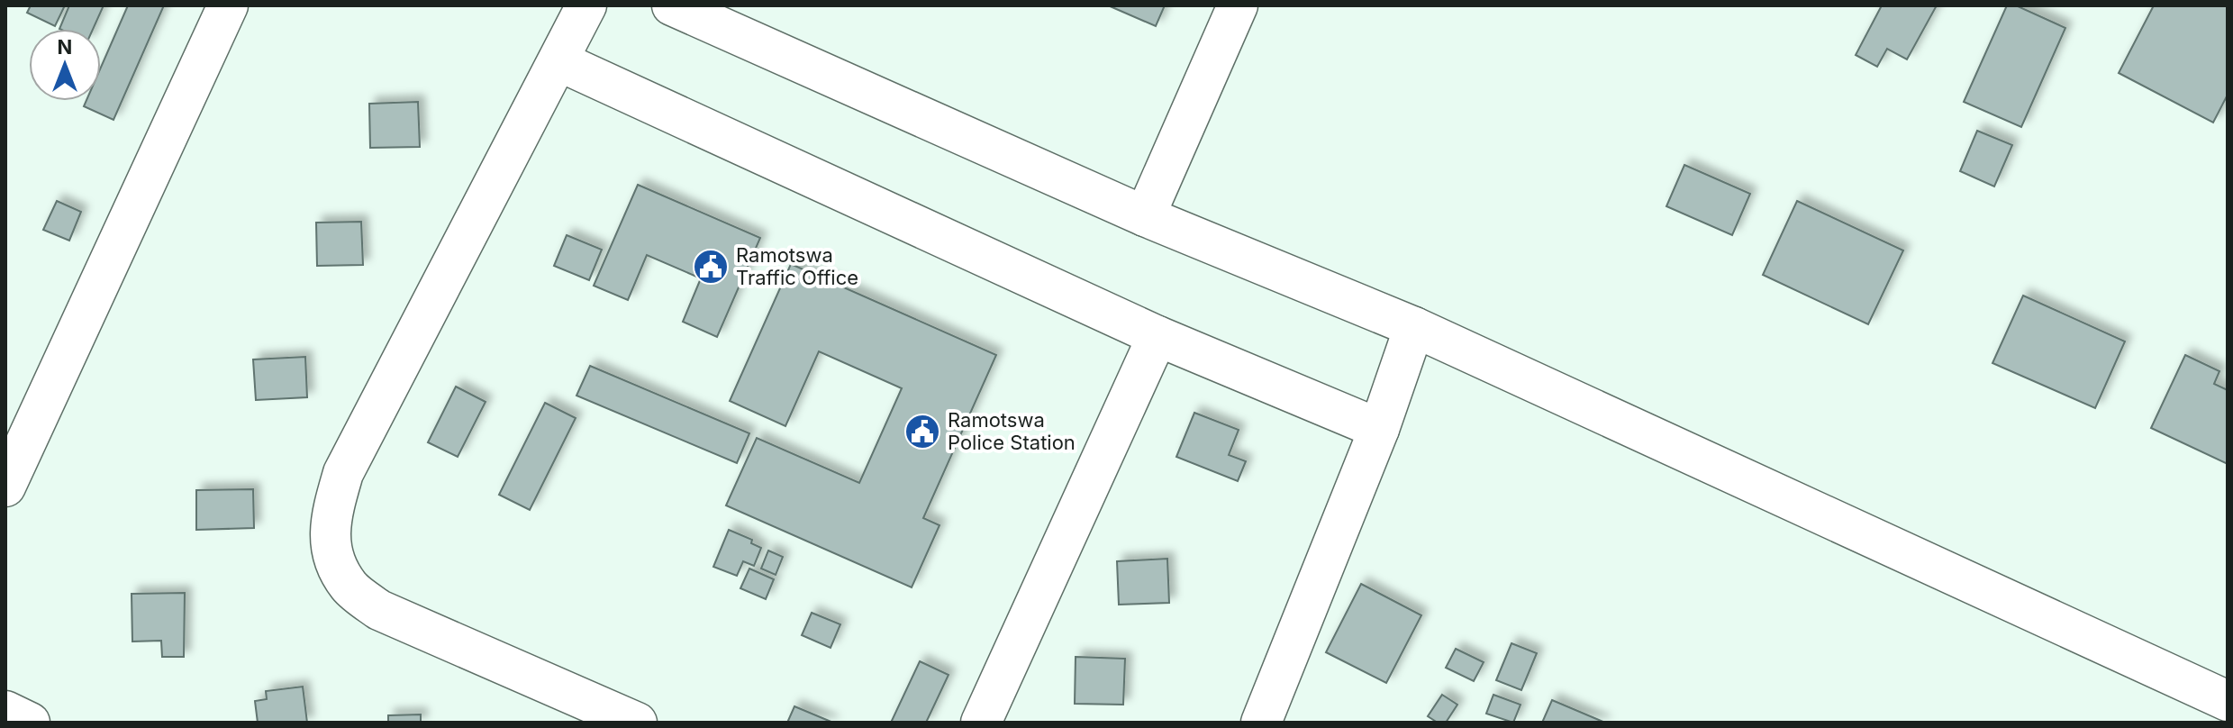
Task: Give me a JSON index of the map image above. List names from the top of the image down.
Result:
{
  "places": {
    "public building": ["Ramotswa Traffic Office", "Ramotswa Police Station"]
  },
  "north": "top"
}
